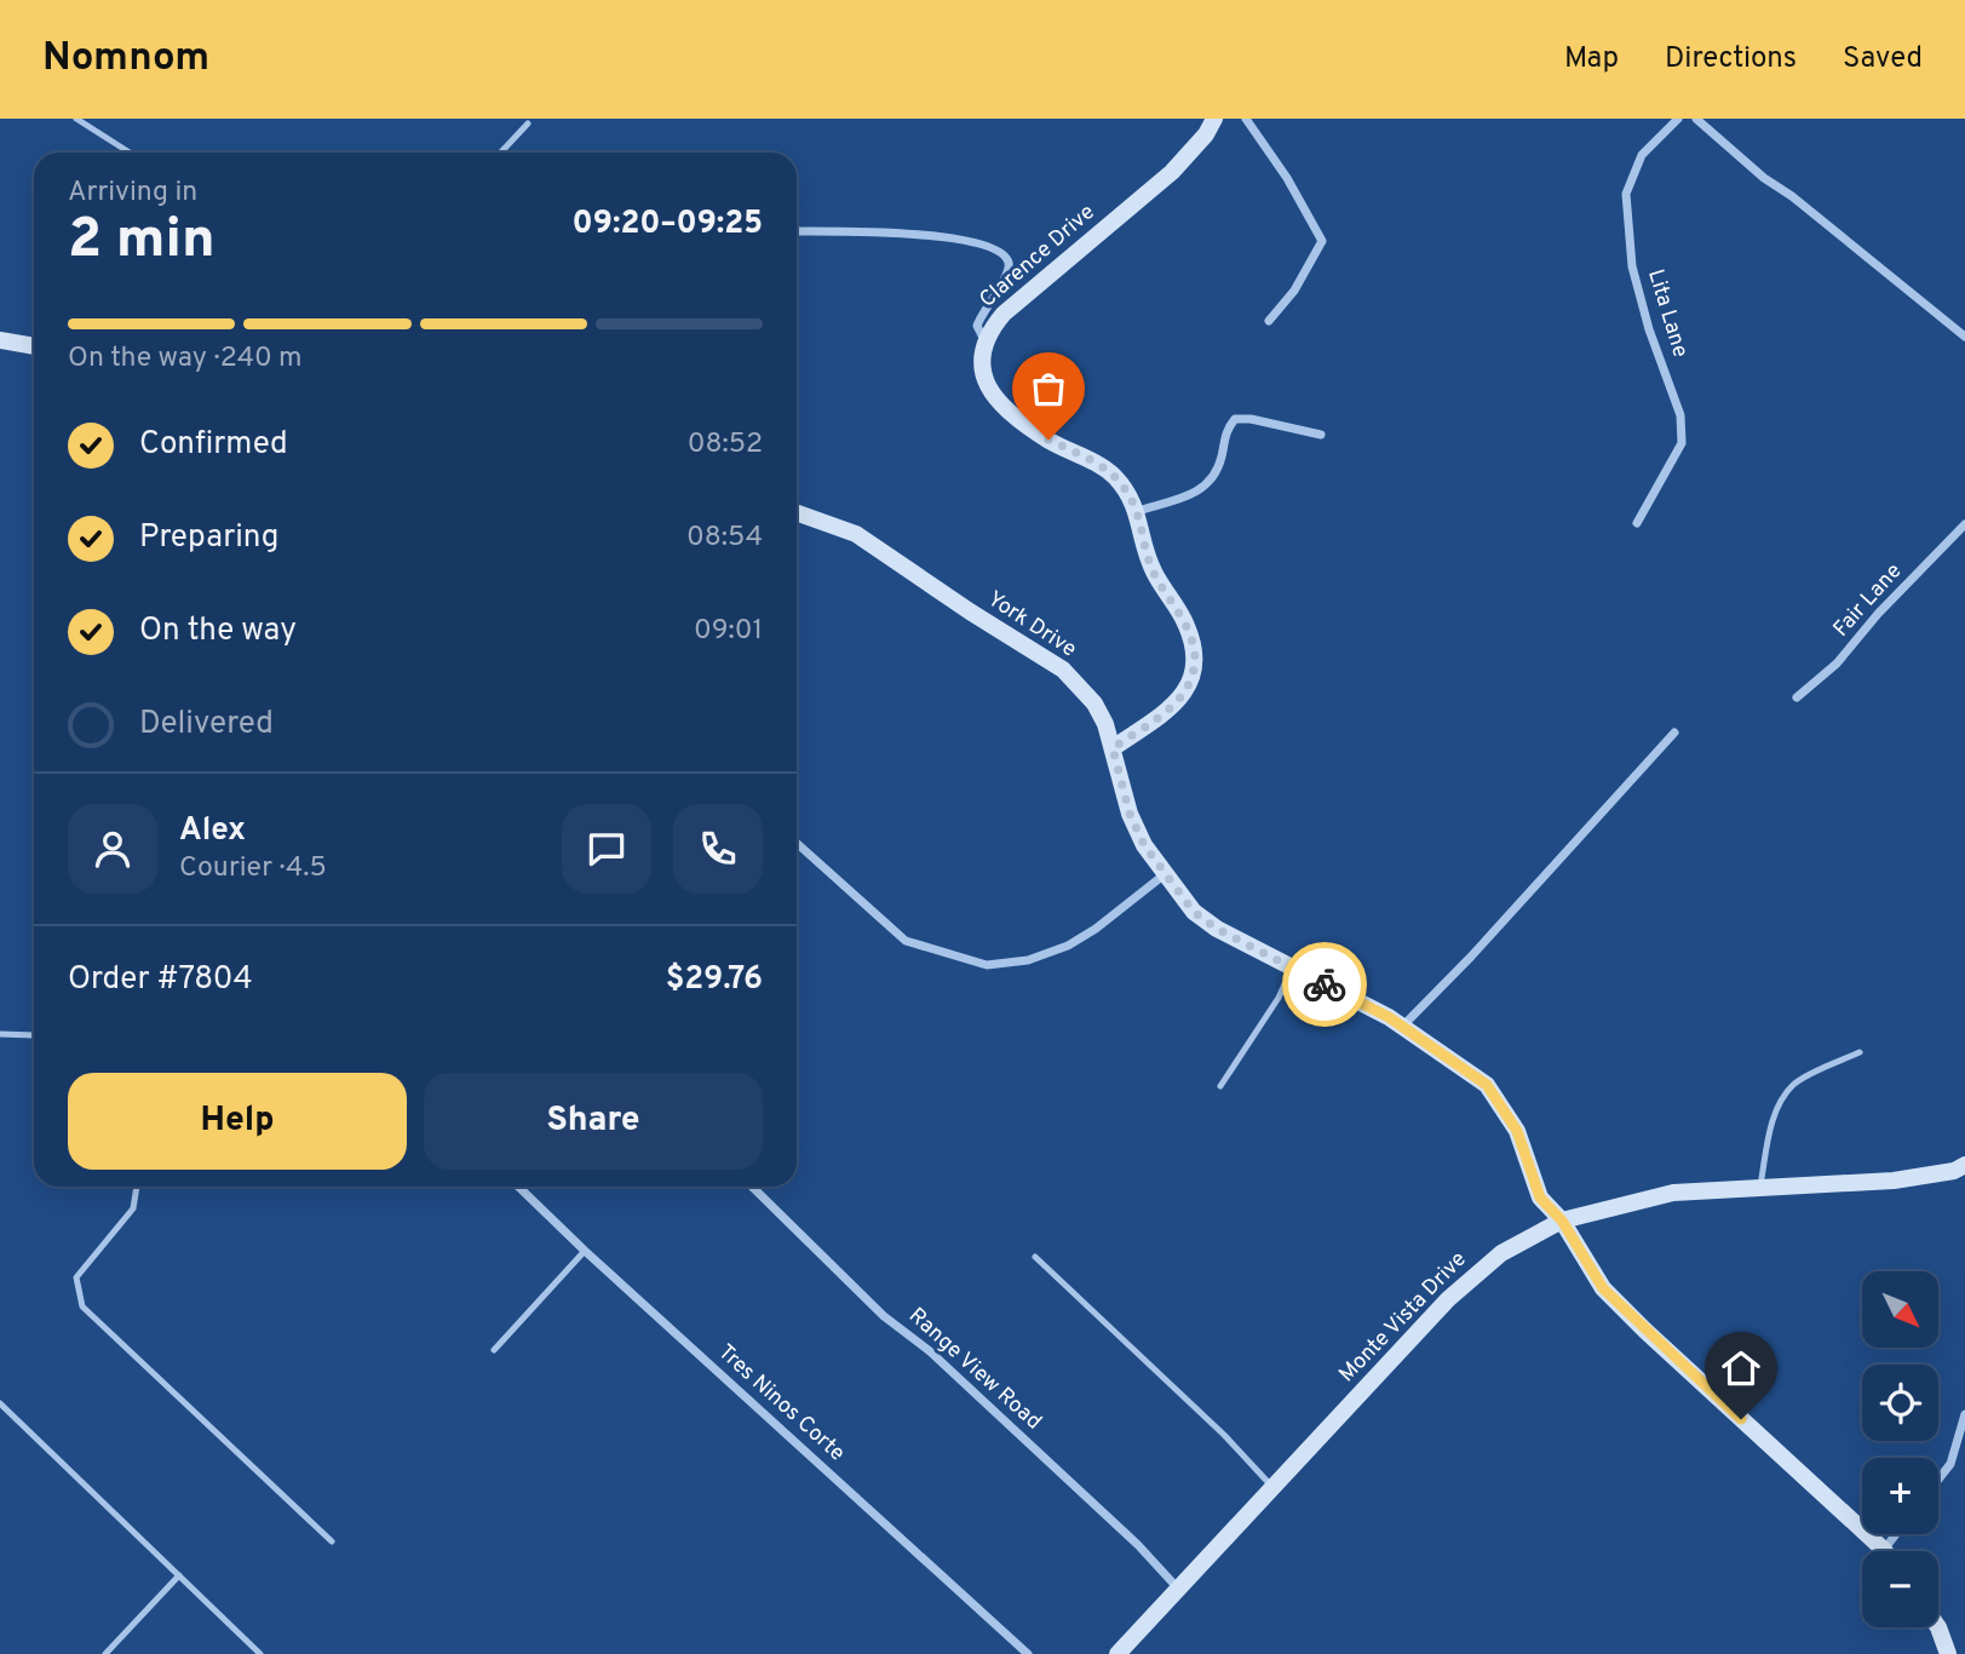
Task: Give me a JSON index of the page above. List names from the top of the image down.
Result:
{
  "streets": {
    "street": [
      "Clarence Drive",
      "Lita Lane",
      "Fair Lane",
      "York Drive",
      "Monte Vista Drive",
      "Range View Road",
      "Tres Ninos Corte"
    ]
  },
  "crossings": [
    ["Clarence Drive", "York Drive"],
    ["York Drive", "Monte Vista Drive"],
    ["Monte Vista Drive", "Range View Road"]
  ],
  "north": "bottom right",
  "page": {
    "header": "Nomnom",
    "nav": ["Map", "Directions", "Saved"],
    "heading": ["2 min", "Arriving in", "09:20–09:25"],
    "panel": [
      "Alex",
      "Courier · 4.5",
      "Order #7804",
      "$29.76"
    ],
    "bar": "On the way · 240 m",
    "list": [
      ["Confirmed", "08:52"],
      ["Preparing", "08:54"],
      ["On the way", "09:01"],
      "Delivered"
    ],
    "buttons": ["Help", "Share"],
    "map_buttons": ["+", "−"]
  }
}
